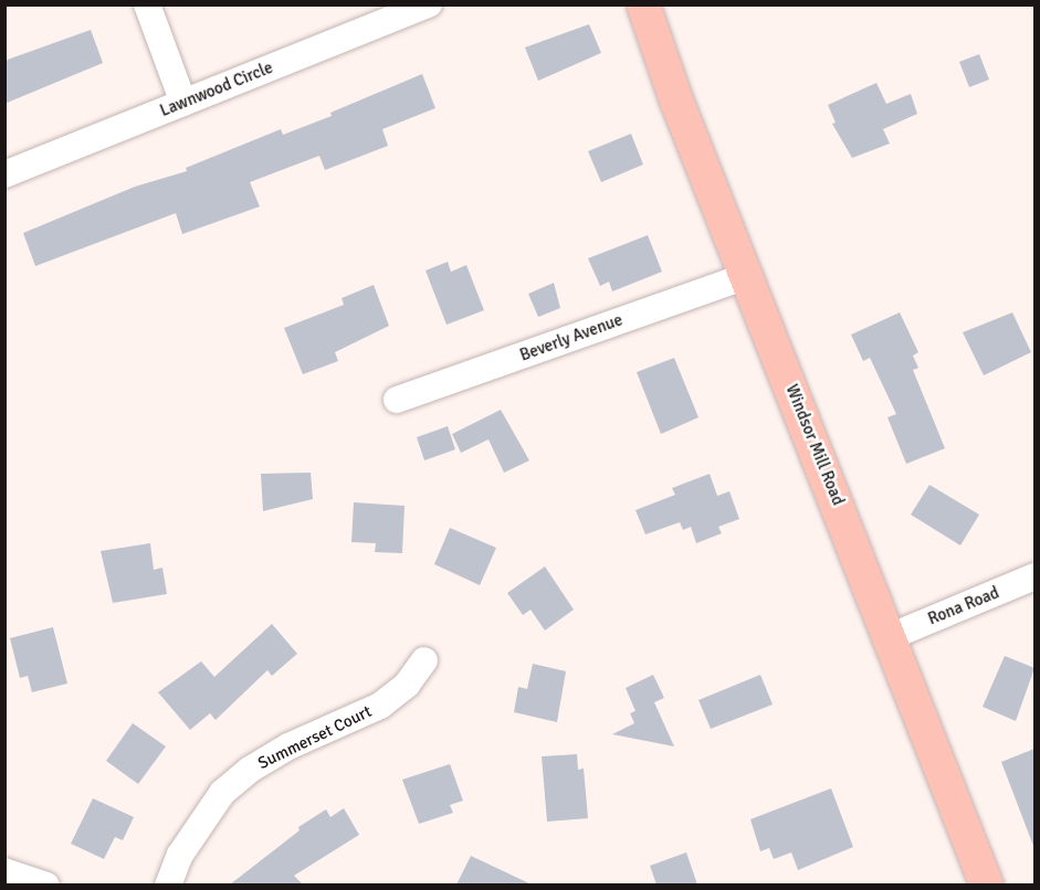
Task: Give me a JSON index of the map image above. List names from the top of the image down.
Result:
{
  "streets": {
    "main road": ["Windsor Mill Road"],
    "street": [
      "Lawnwood Circle",
      "Beverly Avenue",
      "Rona Road",
      "Summerset Court"
    ]
  },
  "crossings": [
    ["Beverly Avenue", "Windsor Mill Road"],
    ["Windsor Mill Road", "Rona Road"]
  ]
}
